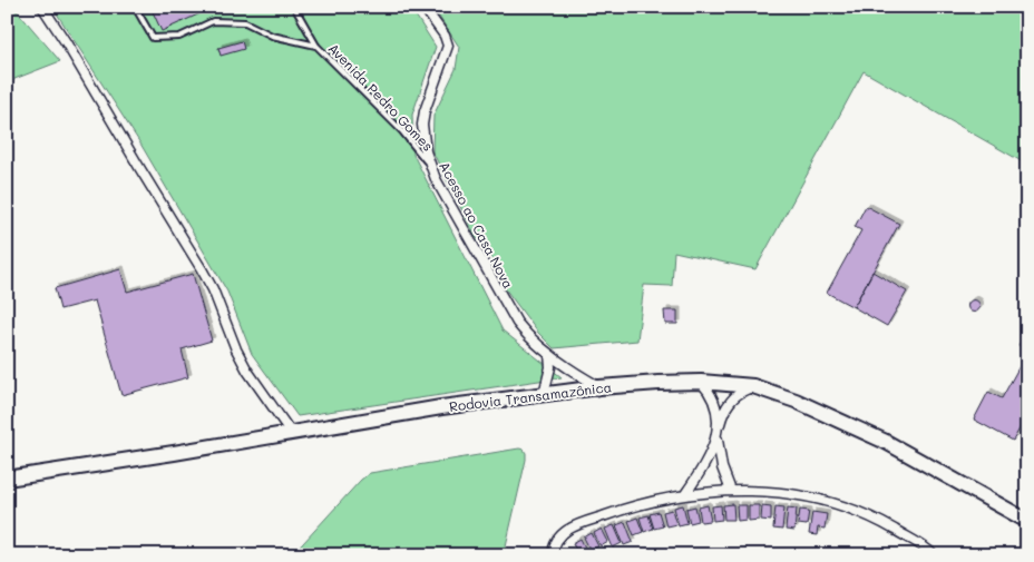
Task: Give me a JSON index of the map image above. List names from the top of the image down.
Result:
{
  "streets": {
    "highway": ["Rodovia Transamazônica"],
    "street": ["Acesso ao Casa Nova"],
    "lane": ["Avenida Pedro Gomes"]
  },
  "crossings": [
    ["Avenida Pedro Gomes", "Acesso ao Casa Nova"],
    ["Acesso ao Casa Nova", "Rodovia Transamazônica"]
  ]
}
